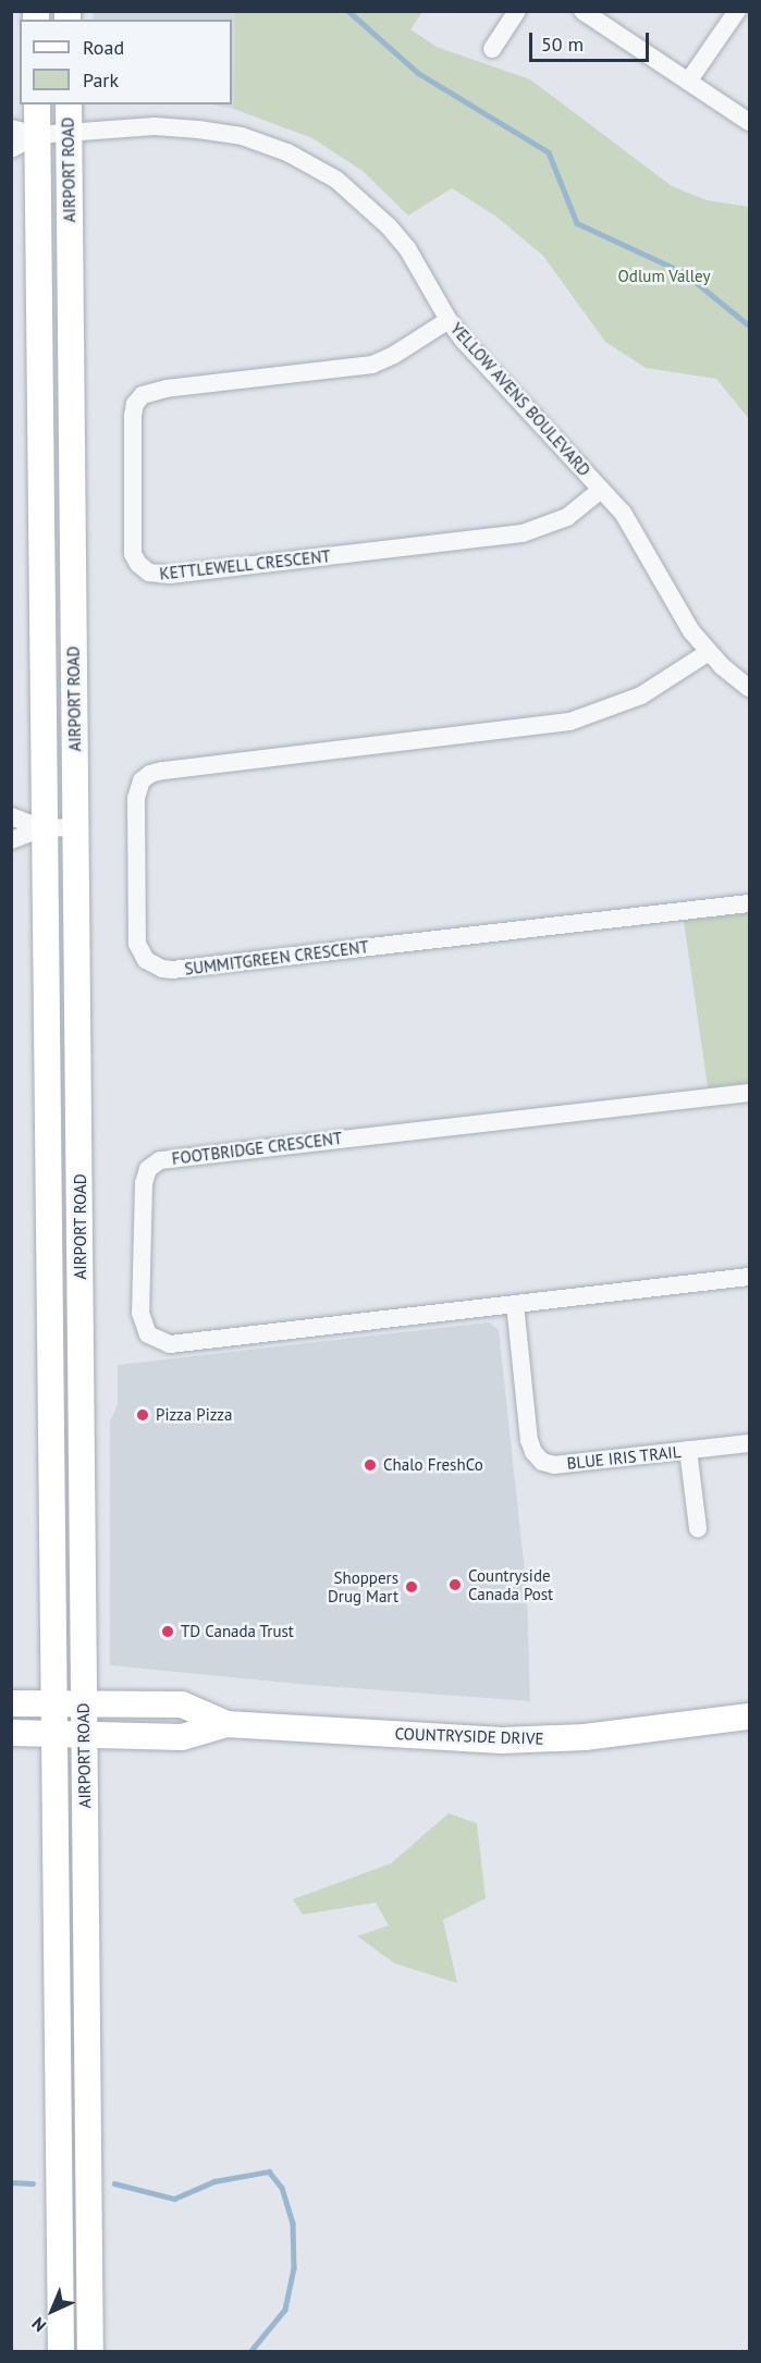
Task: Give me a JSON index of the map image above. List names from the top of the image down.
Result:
{
  "streets": {
    "main road": ["AIRPORT ROAD", "COUNTRYSIDE DRIVE"],
    "street": [
      "YELLOW AVENS BOULEVARD",
      "KETTLEWELL CRESCENT",
      "SUMMITGREEN CRESCENT",
      "FOOTBRIDGE CRESCENT",
      "BLUE IRIS TRAIL"
    ]
  },
  "crossings": [
    ["AIRPORT ROAD", "YELLOW AVENS BOULEVARD"],
    ["AIRPORT ROAD", "COUNTRYSIDE DRIVE"],
    ["YELLOW AVENS BOULEVARD", "KETTLEWELL CRESCENT"],
    ["YELLOW AVENS BOULEVARD", "SUMMITGREEN CRESCENT"],
    ["FOOTBRIDGE CRESCENT", "BLUE IRIS TRAIL"]
  ],
  "parks": ["Odlum Valley"],
  "places": [
    "Pizza Pizza",
    "Chalo FreshCo",
    "Countryside Canada Post",
    "Shoppers Drug Mart",
    "TD Canada Trust"
  ],
  "legend": ["Road", "Park"],
  "scale_bar": "50 m",
  "north": "bottom left"
}
